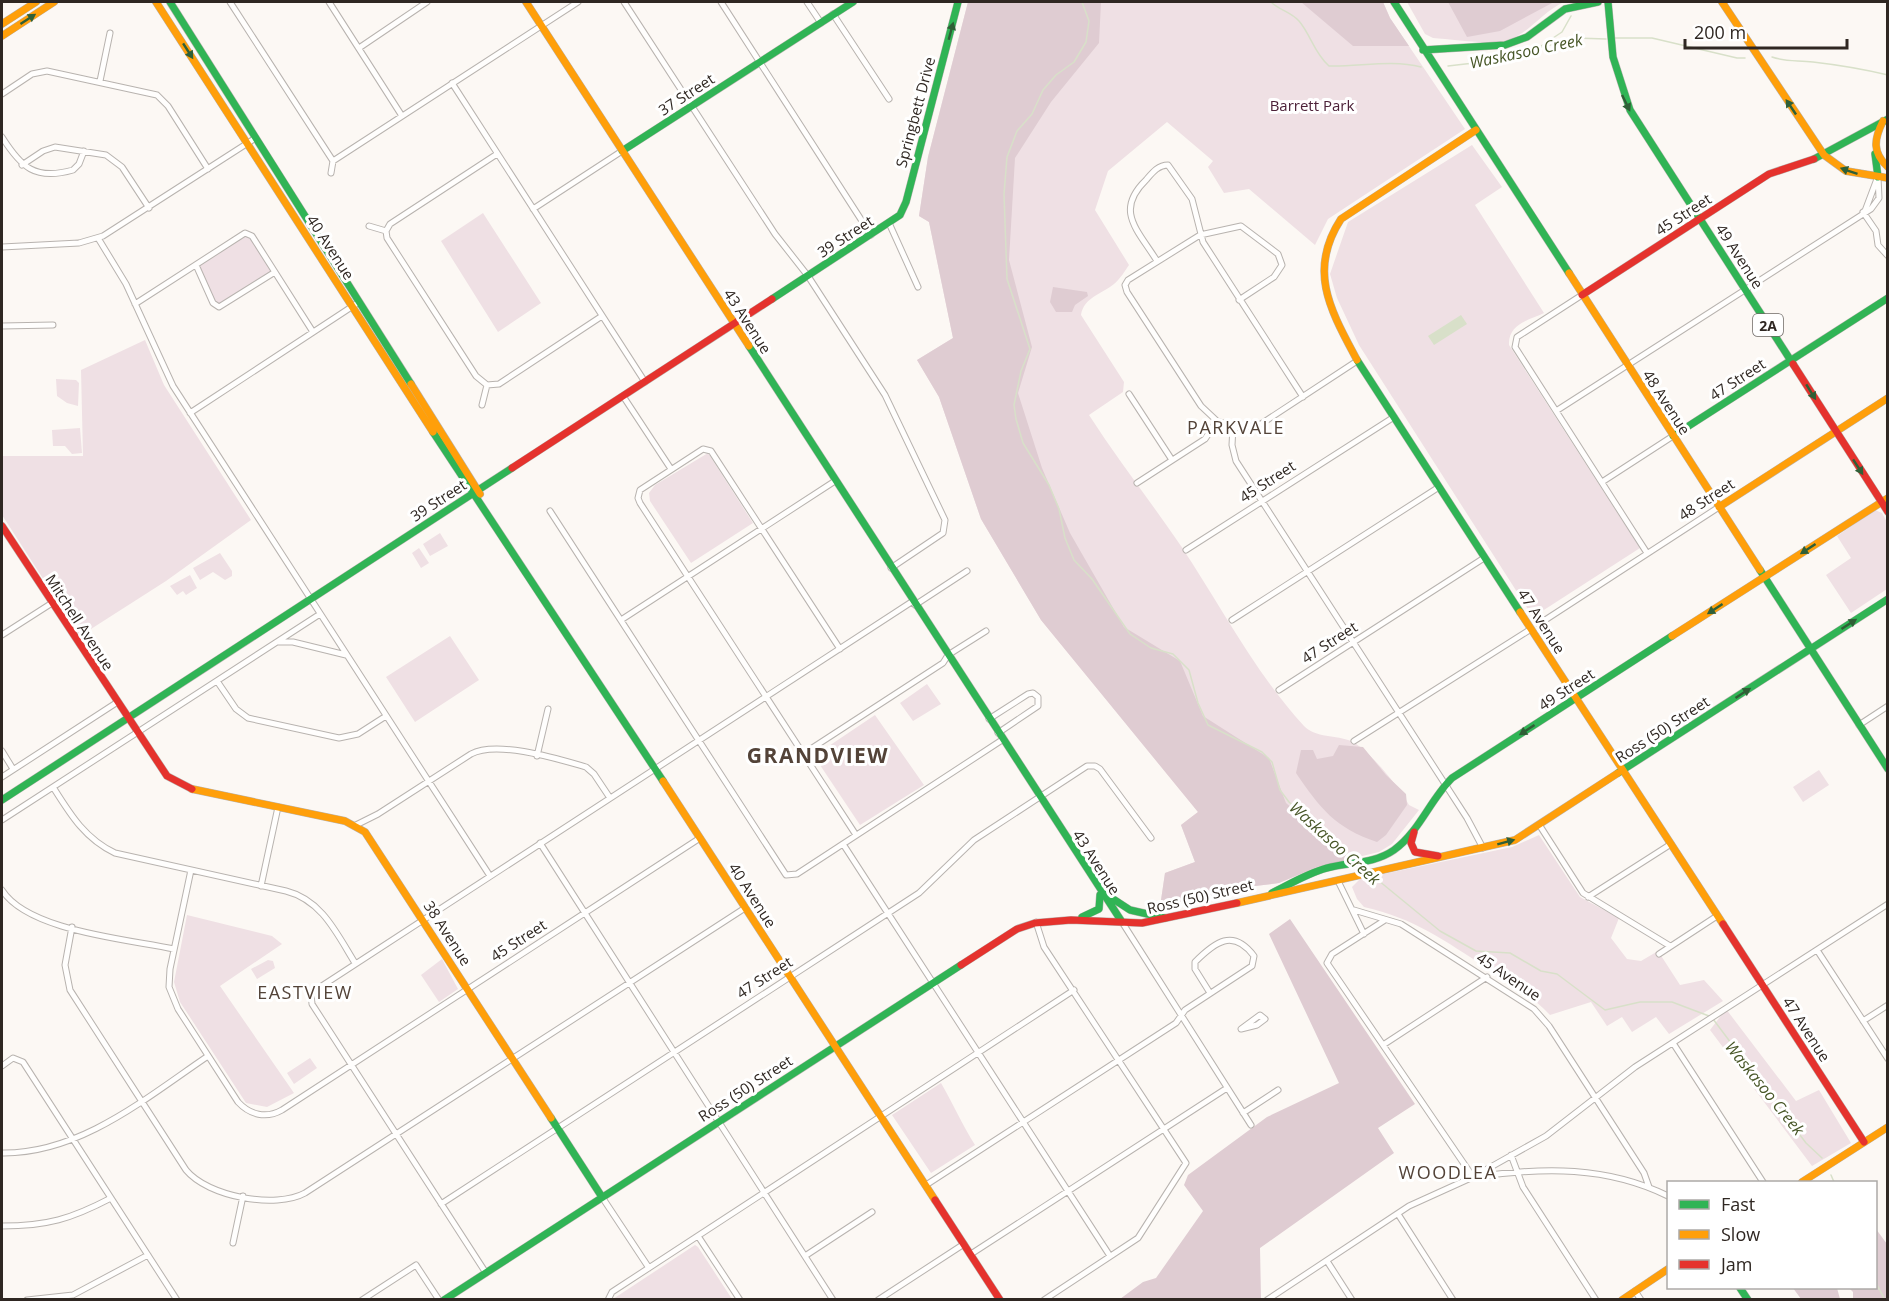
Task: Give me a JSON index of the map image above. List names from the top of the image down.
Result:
{
  "streets": {
    "street": [
      "37 Street",
      "Springbett Drive",
      "45 Street",
      "39 Street",
      "40 Avenue",
      "49 Avenue",
      "43 Avenue",
      "2A",
      "47 Street",
      "48 Avenue",
      "48 Street",
      "47 Avenue",
      "Mitchell Avenue",
      "49 Street",
      "Ross (50) Street",
      "38 Avenue",
      "45 Avenue"
    ]
  },
  "crossings": [
    ["37 Street", "43 Avenue"],
    ["Springbett Drive", "39 Street"],
    ["45 Street", "40 Avenue"],
    ["45 Street", "49 Avenue"],
    ["45 Street", "48 Avenue"],
    ["45 Street", "47 Avenue"],
    ["45 Street", "38 Avenue"],
    ["39 Street", "40 Avenue"],
    ["39 Street", "43 Avenue"],
    ["39 Street", "Mitchell Avenue"],
    ["40 Avenue", "47 Street"],
    ["40 Avenue", "Ross (50) Street"],
    ["49 Avenue", "47 Street"],
    ["49 Avenue", "48 Street"],
    ["49 Avenue", "49 Street"],
    ["43 Avenue", "47 Street"],
    ["43 Avenue", "Ross (50) Street"],
    ["47 Street", "48 Avenue"],
    ["47 Street", "47 Avenue"],
    ["47 Street", "38 Avenue"],
    ["48 Avenue", "48 Street"],
    ["48 Avenue", "47 Avenue"],
    ["48 Avenue", "49 Street"],
    ["48 Avenue", "Ross (50) Street"],
    ["47 Avenue", "49 Street"],
    ["47 Avenue", "Ross (50) Street"],
    ["49 Street", "Ross (50) Street"],
    ["Ross (50) Street", "38 Avenue"]
  ],
  "one_way": ["Springbett Drive", "49 Avenue", "49 Street"],
  "districts": [
    "PARKVALE",
    "GRANDVIEW",
    "EASTVIEW",
    "WOODLEA"
  ],
  "water": ["Waskasoo Creek"],
  "parks": ["Barrett Park"],
  "legend": ["Fast", "Slow", "Jam"],
  "scale_bar": "200 m"
}
